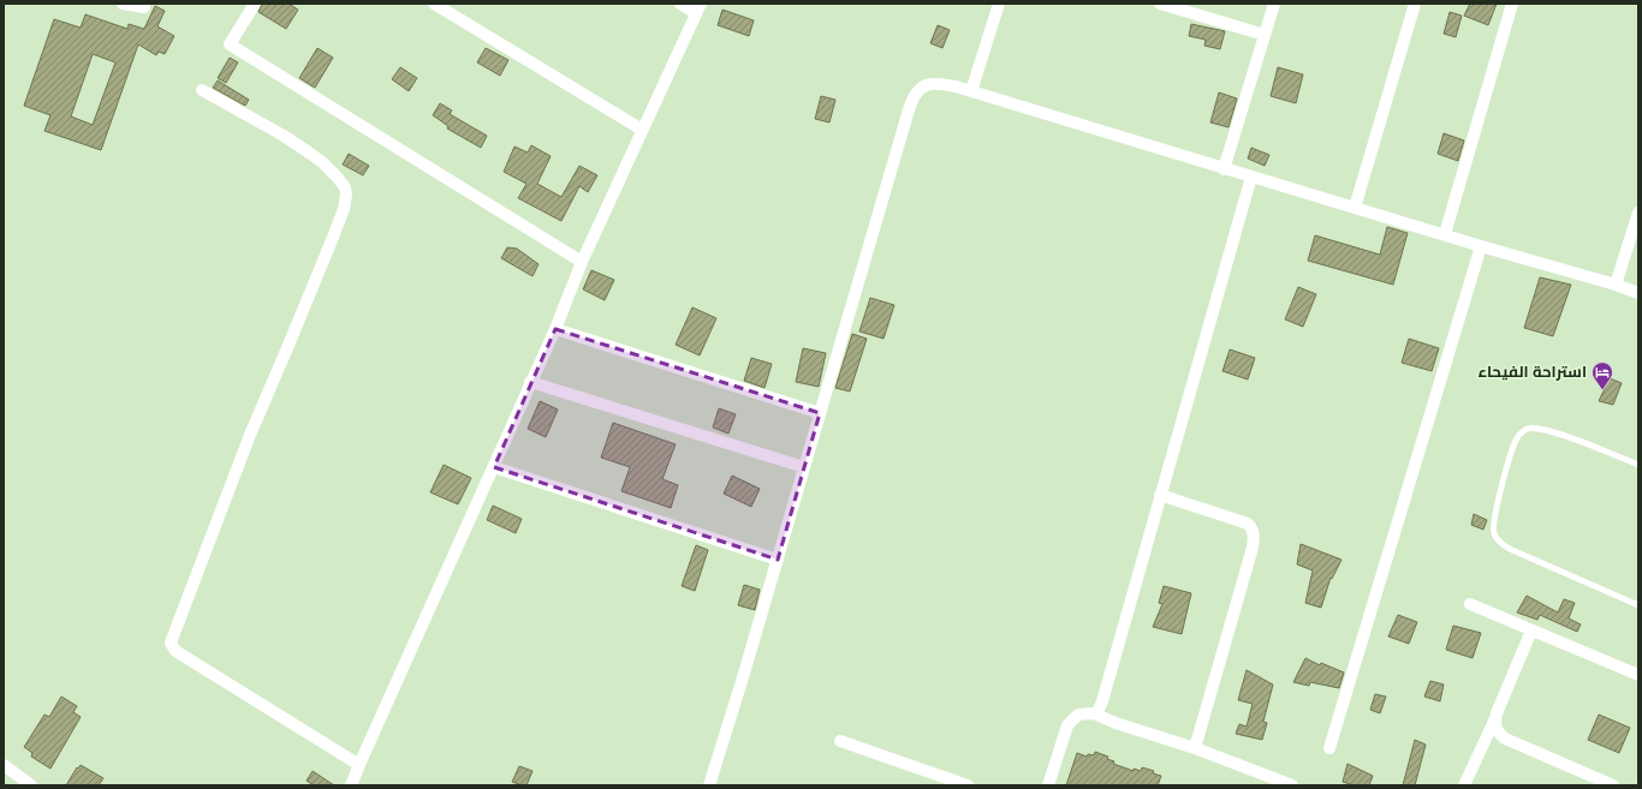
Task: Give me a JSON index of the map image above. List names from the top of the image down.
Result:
{
  "places": {
    "hotel": ["استراحة الفيحاء"]
  }
}
